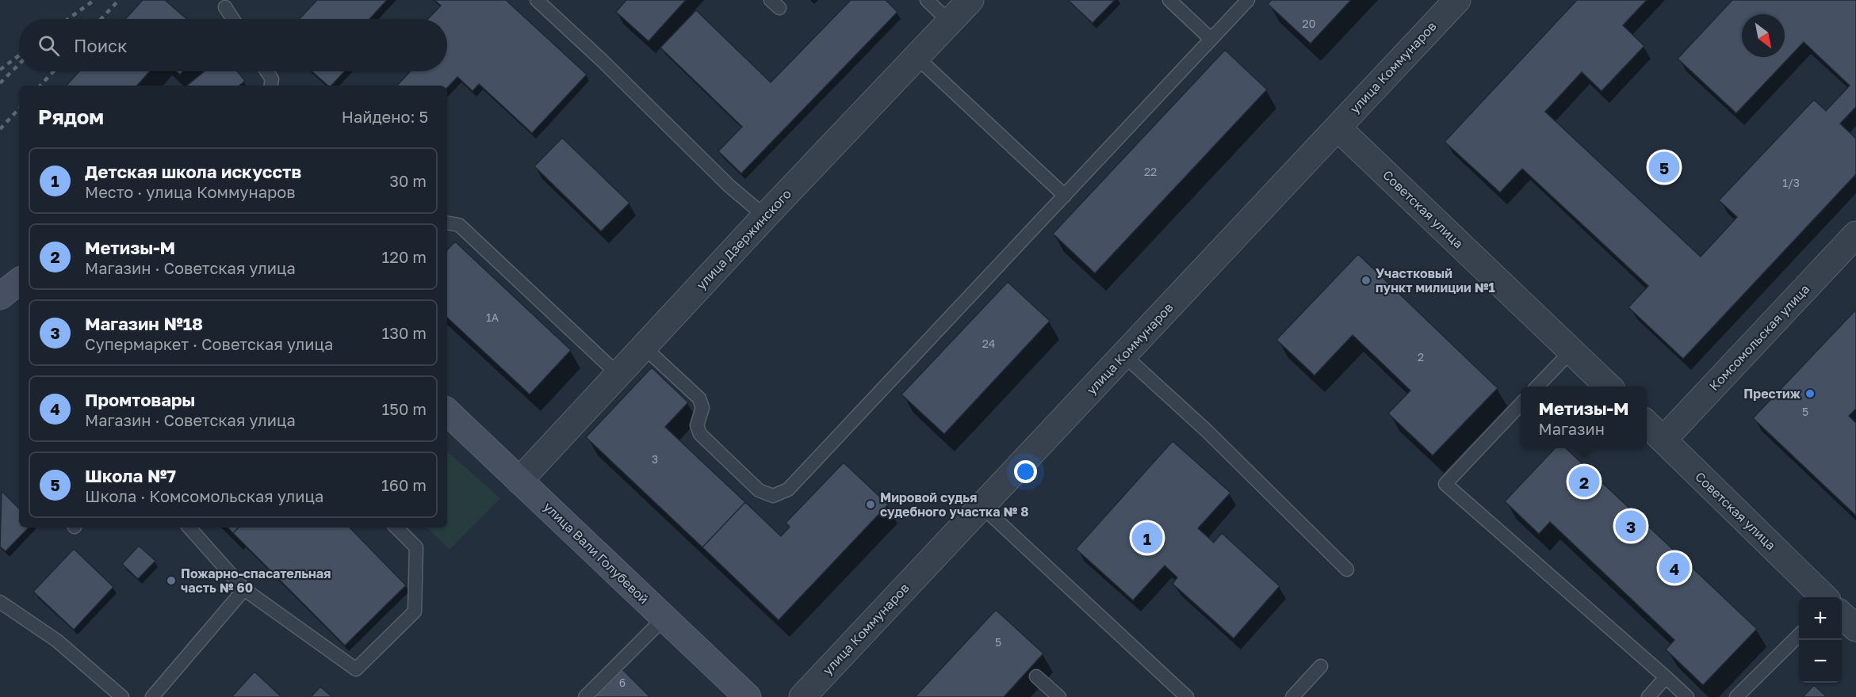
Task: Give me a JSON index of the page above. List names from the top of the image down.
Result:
{
  "streets": {
    "main road": ["улица Вали Голубевой"],
    "street": [
      "улица Коммунаров",
      "Советская улица",
      "улица Дзержинского",
      "Комсомольская улица"
    ]
  },
  "crossings": [
    ["улица Коммунаров", "Советская улица"],
    ["Советская улица", "Комсомольская улица"],
    ["улица Дзержинского", "улица Вали Голубевой"]
  ],
  "places": [
    "Участковый пункт милиции №1",
    "Престиж",
    "Мировой судья судебного участка № 8",
    "Пожарно-спасательная часть № 60"
  ],
  "house_numbers": [
    "20",
    "22",
    "1/3",
    "1А",
    "24",
    "2",
    "5",
    "3",
    "5",
    "6"
  ],
  "north": "bottom right",
  "page": {
    "search": "Поиск",
    "heading": ["Рядом", "Найдено: 5"],
    "list": [
      {
        "mark": "1",
        "name": "Детская школа искусств",
        "note": "Место · улица Коммунаров",
        "value": "30 m"
      },
      {
        "mark": "2",
        "name": "Метизы-М",
        "note": "Магазин · Советская улица",
        "value": "120 m"
      },
      {
        "mark": "3",
        "name": "Магазин №18",
        "note": "Супермаркет · Советская улица",
        "value": "130 m"
      },
      {
        "mark": "4",
        "name": "Промтовары",
        "note": "Магазин · Советская улица",
        "value": "150 m"
      },
      {
        "mark": "5",
        "name": "Школа №7",
        "note": "Школа · Комсомольская улица",
        "value": "160 m"
      }
    ],
    "pins": [
      "5",
      "2",
      "3",
      "1",
      "4"
    ],
    "popup": ["Метизы-М", "Магазин"],
    "map_buttons": ["+", "−"]
  }
}
